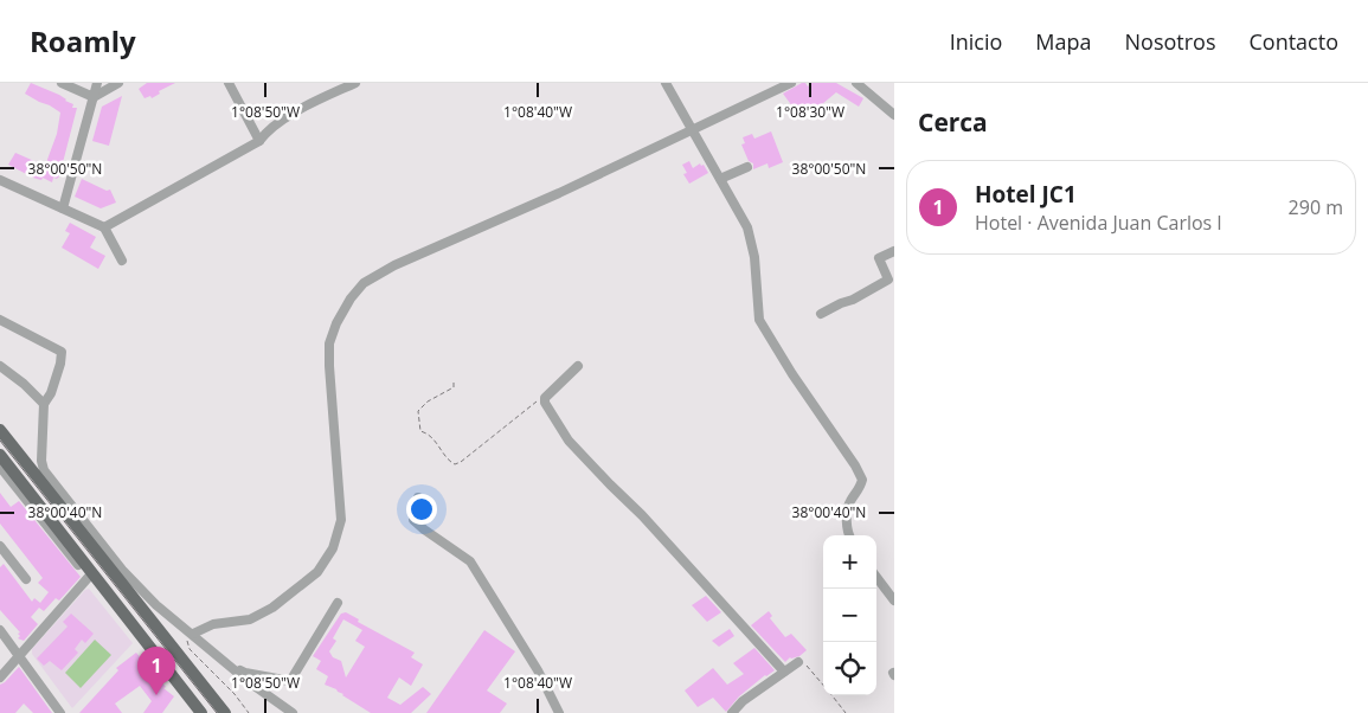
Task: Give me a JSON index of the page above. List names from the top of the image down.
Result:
{
  "page": {
    "header": "Roamly",
    "nav": [
      "Inicio",
      "Mapa",
      "Nosotros",
      "Contacto"
    ],
    "heading": "Cerca",
    "list": [
      {
        "mark": "1",
        "name": "Hotel JC1",
        "note": "Hotel · Avenida Juan Carlos I",
        "value": "290 m"
      }
    ],
    "map_buttons": ["+", "−"],
    "pins": "1"
  },
  "coordinates": [
    "1°08'50\"W",
    "1°08'40\"W",
    "1°08'30\"W",
    "38°00'50\"N",
    "38°00'40\"N"
  ]
}
